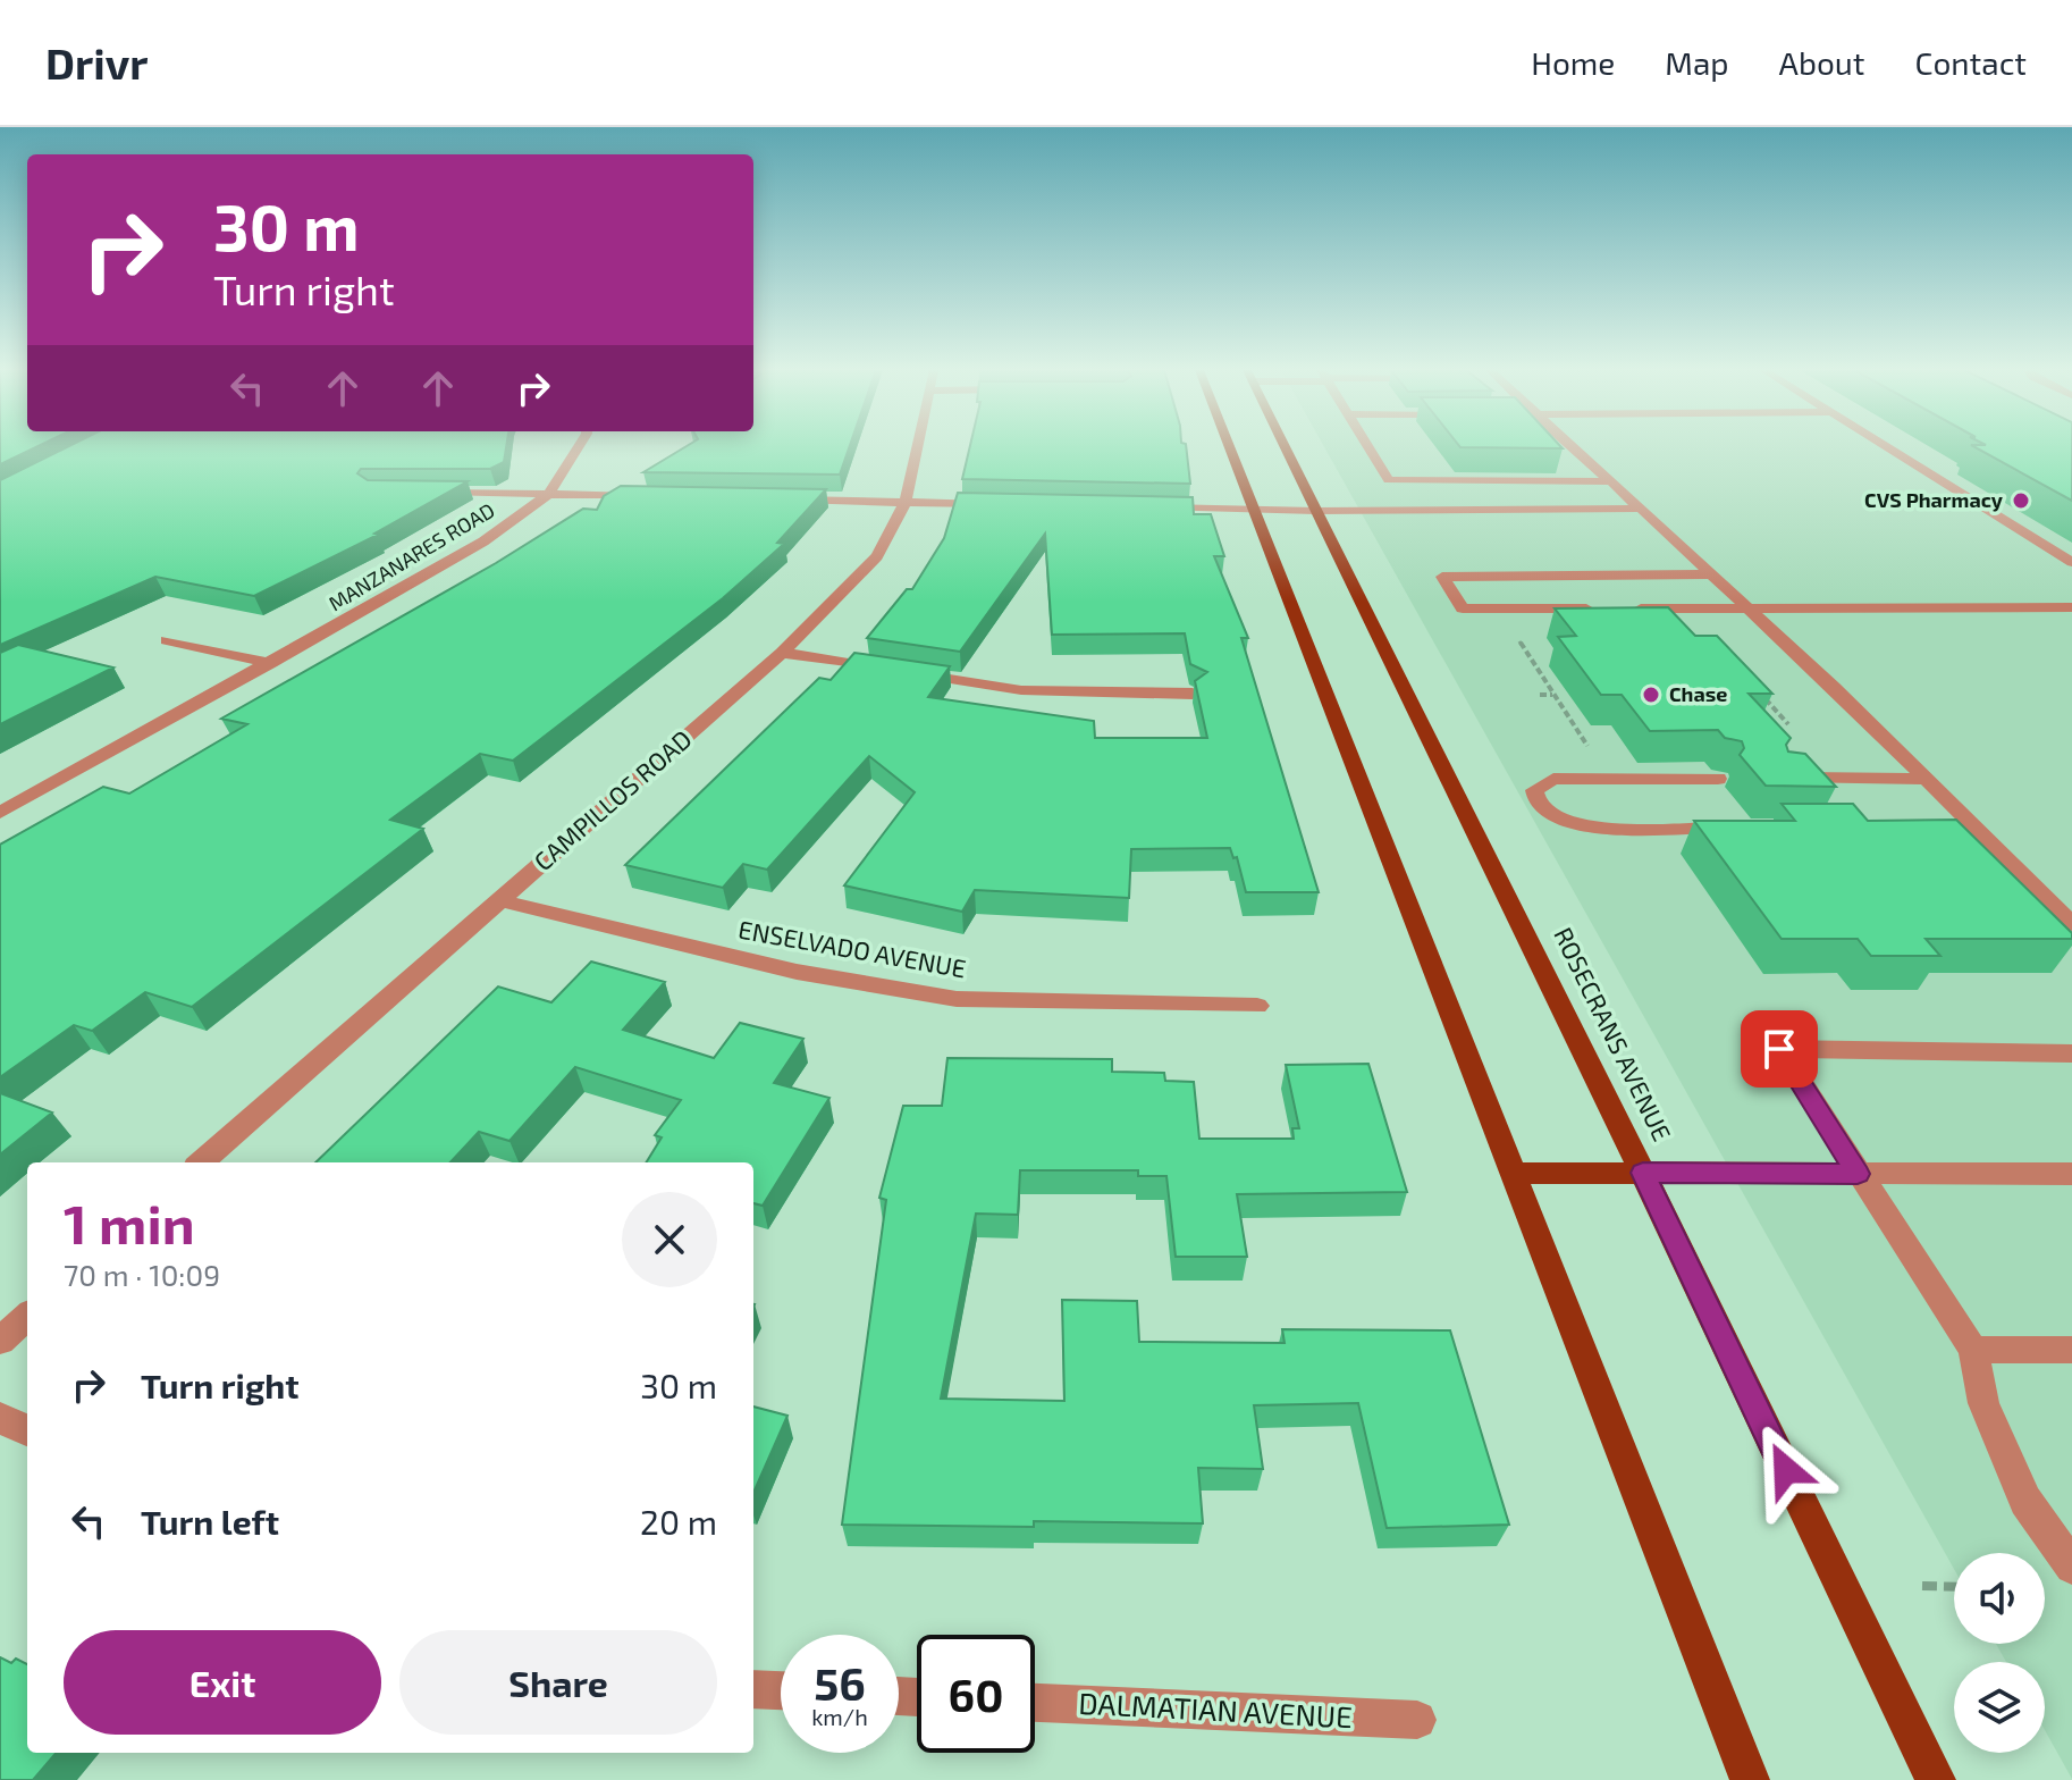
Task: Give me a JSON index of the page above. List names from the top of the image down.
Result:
{
  "streets": {
    "main road": ["ROSECRANS AVENUE"],
    "street": [
      "MANZANARES ROAD",
      "CAMPILLOS ROAD",
      "ENSELVADO AVENUE",
      "DALMATIAN AVENUE"
    ]
  },
  "crossings": [
    ["CAMPILLOS ROAD", "ENSELVADO AVENUE"]
  ],
  "places": ["CVS Pharmacy", "Chase"],
  "page": {
    "header": "Drivr",
    "nav": [
      "Home",
      "Map",
      "About",
      "Contact"
    ],
    "turn": ["30 m", "Turn right"],
    "heading": ["1 min", "70 m · 10:09"],
    "list": [
      {
        "name": "Turn right",
        "value": "30 m"
      },
      {
        "name": "Turn left",
        "value": "20 m"
      }
    ],
    "buttons": ["Exit", "Share"],
    "speed": "56 km/h",
    "limit": "60"
  }
}
